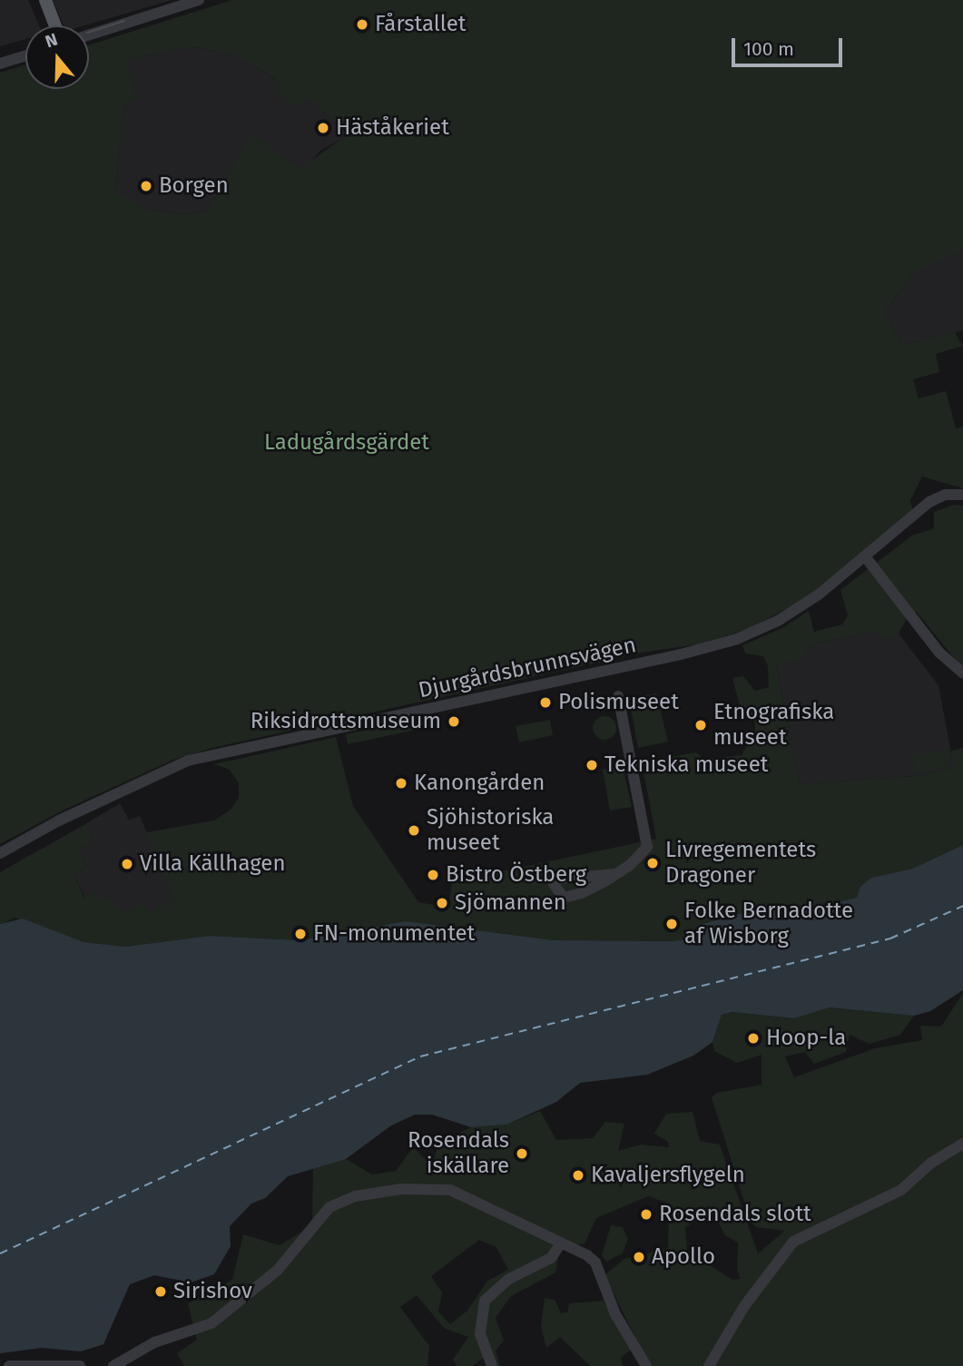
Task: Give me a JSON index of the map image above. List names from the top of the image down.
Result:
{
  "streets": {
    "street": ["Djurgårdsbrunnsvägen"]
  },
  "parks": ["Ladugårdsgärdet"],
  "places": [
    "Fårstallet",
    "Häståkeriet",
    "Borgen",
    "Polismuseet",
    "Riksidrottsmuseum",
    "Etnografiska museet",
    "Tekniska museet",
    "Kanongården",
    "Sjöhistoriska museet",
    "Livregementets Dragoner",
    "Villa Källhagen",
    "Bistro Östberg",
    "Sjömannen",
    "Folke Bernadotte af Wisborg",
    "FN-monumentet",
    "Hoop-la",
    "Rosendals iskällare",
    "Kavaljersflygeln",
    "Rosendals slott",
    "Apollo",
    "Sirishov"
  ],
  "scale_bar": "100 m",
  "north": "top"
}
